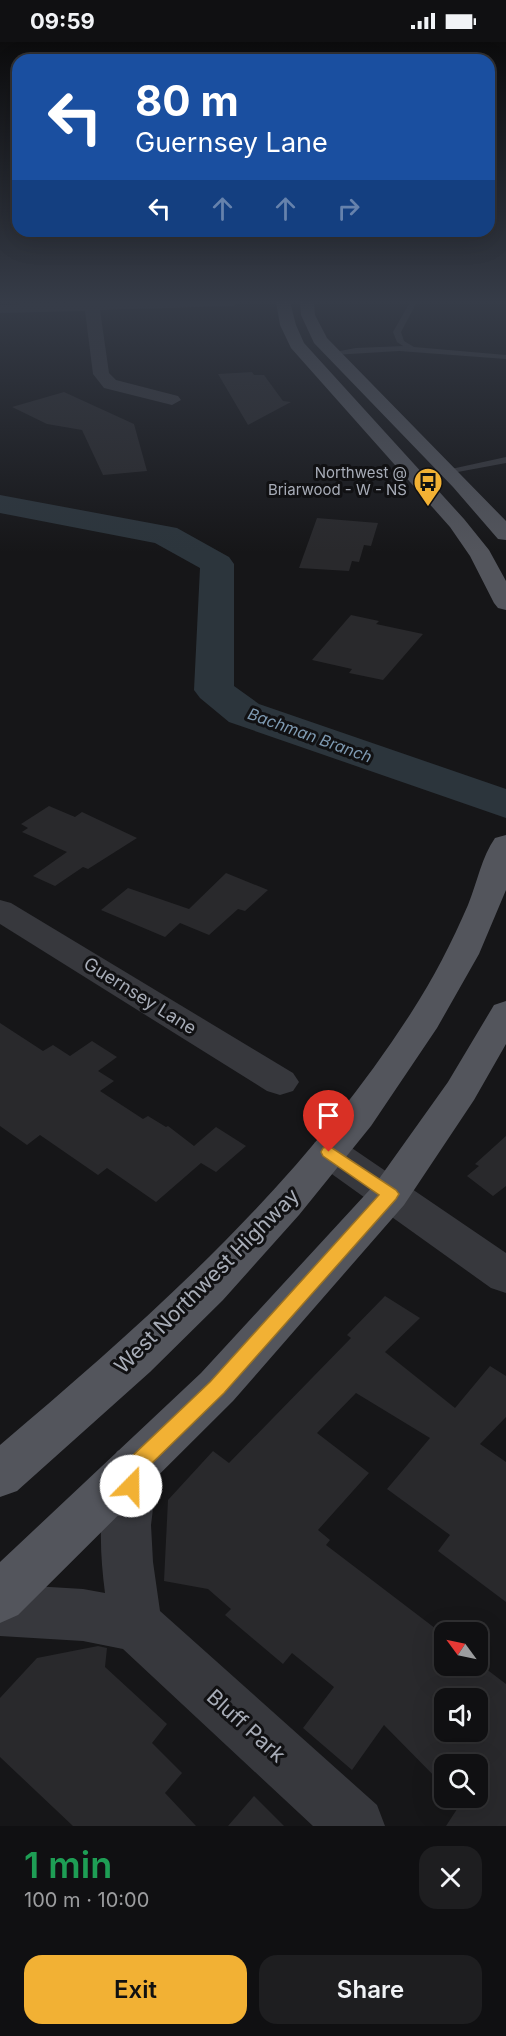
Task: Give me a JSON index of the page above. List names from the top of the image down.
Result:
{
  "streets": {
    "main road": ["West Northwest Highway"],
    "street": ["Guernsey Lane", "Bluff Park"]
  },
  "water": ["Bachman Branch"],
  "places": {
    "bus stop": ["Northwest @ Briarwood - W - NS"]
  },
  "north": "top left",
  "page": {
    "status": "09:59",
    "turn": ["80 m", "Guernsey Lane"],
    "heading": ["1 min", "100 m · 10:00"],
    "buttons": ["Exit", "Share"]
  }
}
